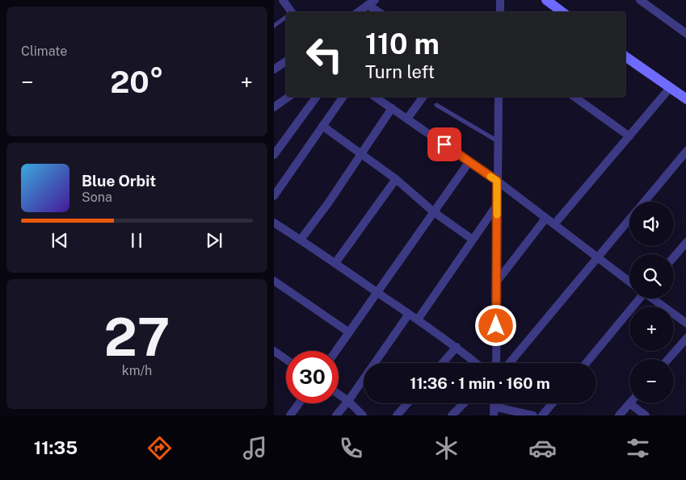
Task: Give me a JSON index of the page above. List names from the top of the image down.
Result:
{
  "page": {
    "tile": [
      "Climate",
      ["27", "km/h"]
    ],
    "turn": ["110 m", "Turn left"],
    "heat": ["−", "20°", "+"],
    "song": ["Blue Orbit", "Sona"],
    "map_buttons": ["+", "−"],
    "limit": "30",
    "trip": "11:36 · 1 min · 160 m",
    "tabs": "11:35"
  }
}
